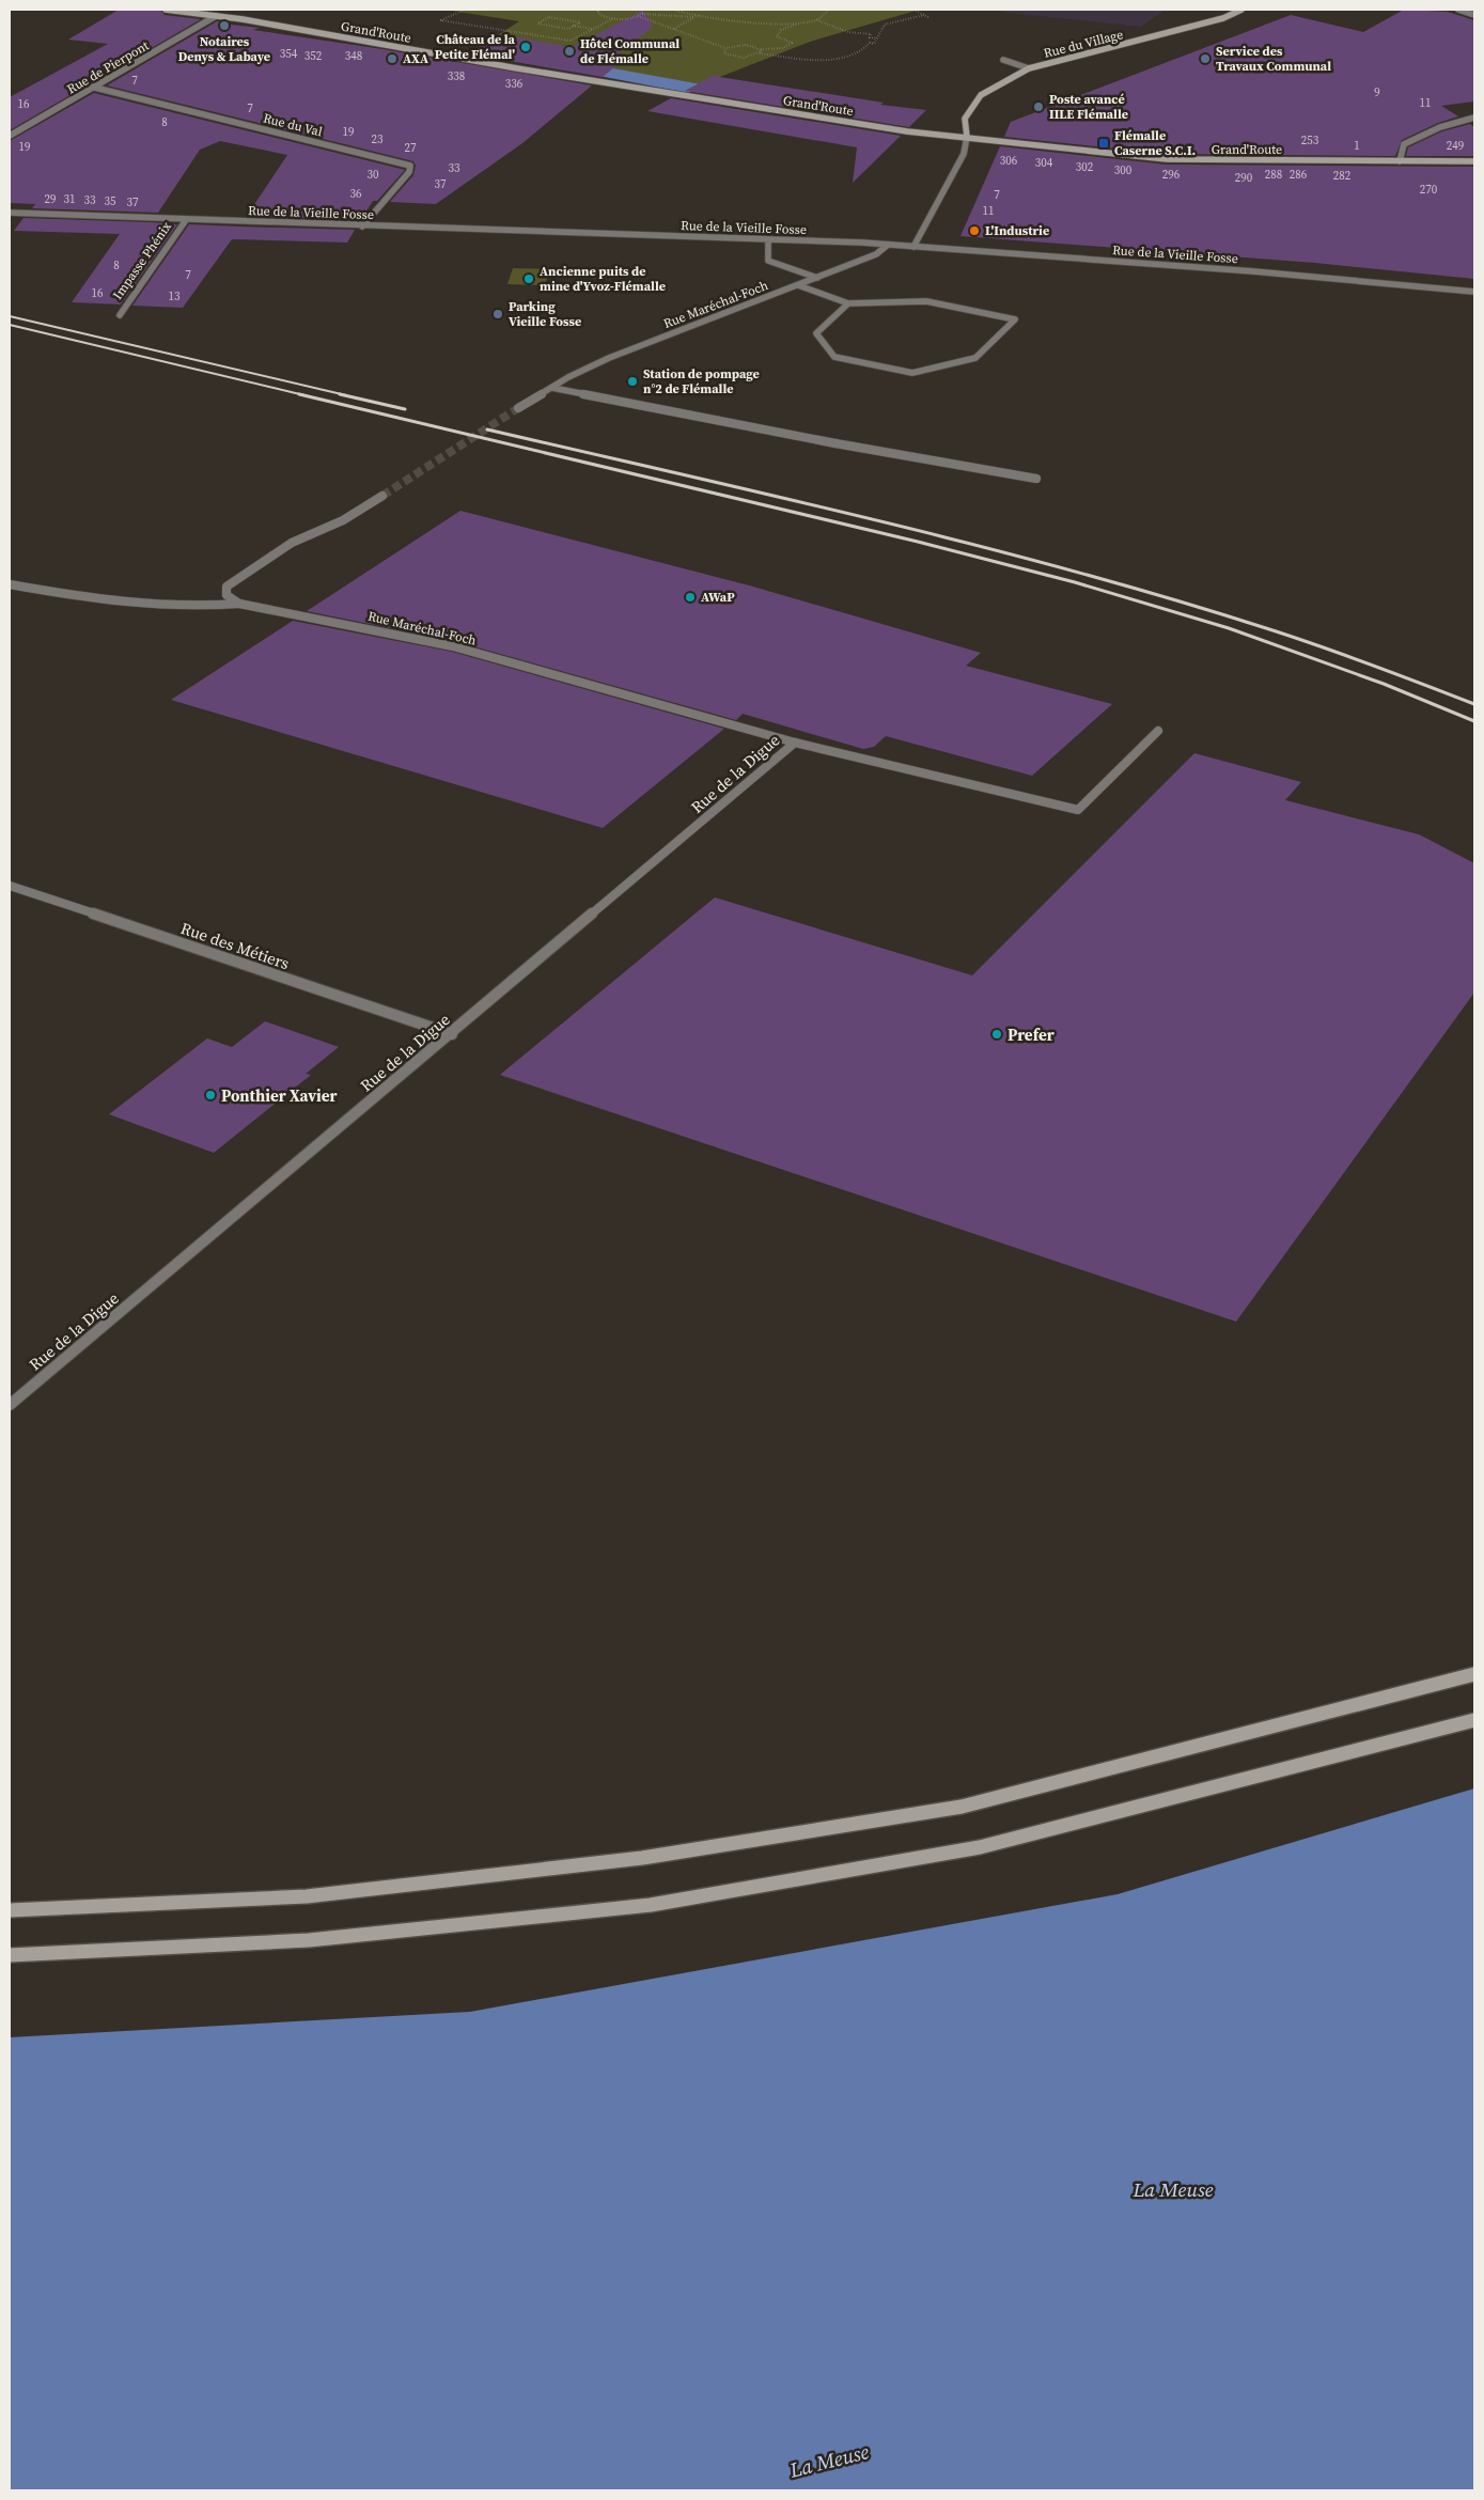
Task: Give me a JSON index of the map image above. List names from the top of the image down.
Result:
{
  "streets": {
    "street": [
      "Grand'Route",
      "Rue du Village",
      "Rue de Pierpont",
      "Rue du Val",
      "Rue de la Vieille Fosse",
      "Impasse Phénix",
      "Rue Maréchal-Foch",
      "Rue de la Digue",
      "Rue des Métiers"
    ]
  },
  "crossings": [
    ["Grand'Route", "Rue du Village"],
    ["Grand'Route", "Rue de Pierpont"],
    ["Rue de Pierpont", "Rue du Val"],
    ["Rue du Val", "Rue de la Vieille Fosse"],
    ["Rue de la Vieille Fosse", "Impasse Phénix"],
    ["Rue de la Vieille Fosse", "Rue Maréchal-Foch"],
    ["Rue Maréchal-Foch", "Rue de la Digue"],
    ["Rue de la Digue", "Rue des Métiers"]
  ],
  "water": ["La Meuse"],
  "places": {
    "other": [
      "Notaires Denys & Labaye",
      "Château de la Petite Flémal'",
      "Hôtel Communal de Flémalle",
      "AXA",
      "Service des Travaux Communal",
      "Poste avancé IILE Flémalle",
      "L'Industrie",
      "Ancienne puits de mine d'Yvoz-Flémalle",
      "Parking Vieille Fosse",
      "Station de pompage n°2 de Flémalle",
      "AWaP",
      "Prefer",
      "Ponthier Xavier"
    ],
    "transit": ["Flémalle Caserne S.C.I."]
  },
  "house_numbers": [
    "354",
    "352",
    "348",
    "338",
    "7",
    "336",
    "9",
    "11",
    "16",
    "7",
    "8",
    "19",
    "23",
    "253",
    "1",
    "249",
    "19",
    "27",
    "306",
    "304",
    "302",
    "33",
    "300",
    "30",
    "296",
    "288",
    "286",
    "282",
    "290",
    "37",
    "270",
    "36",
    "7",
    "29",
    "31",
    "33",
    "35",
    "37",
    "11",
    "8",
    "7",
    "16",
    "13"
  ]
}
